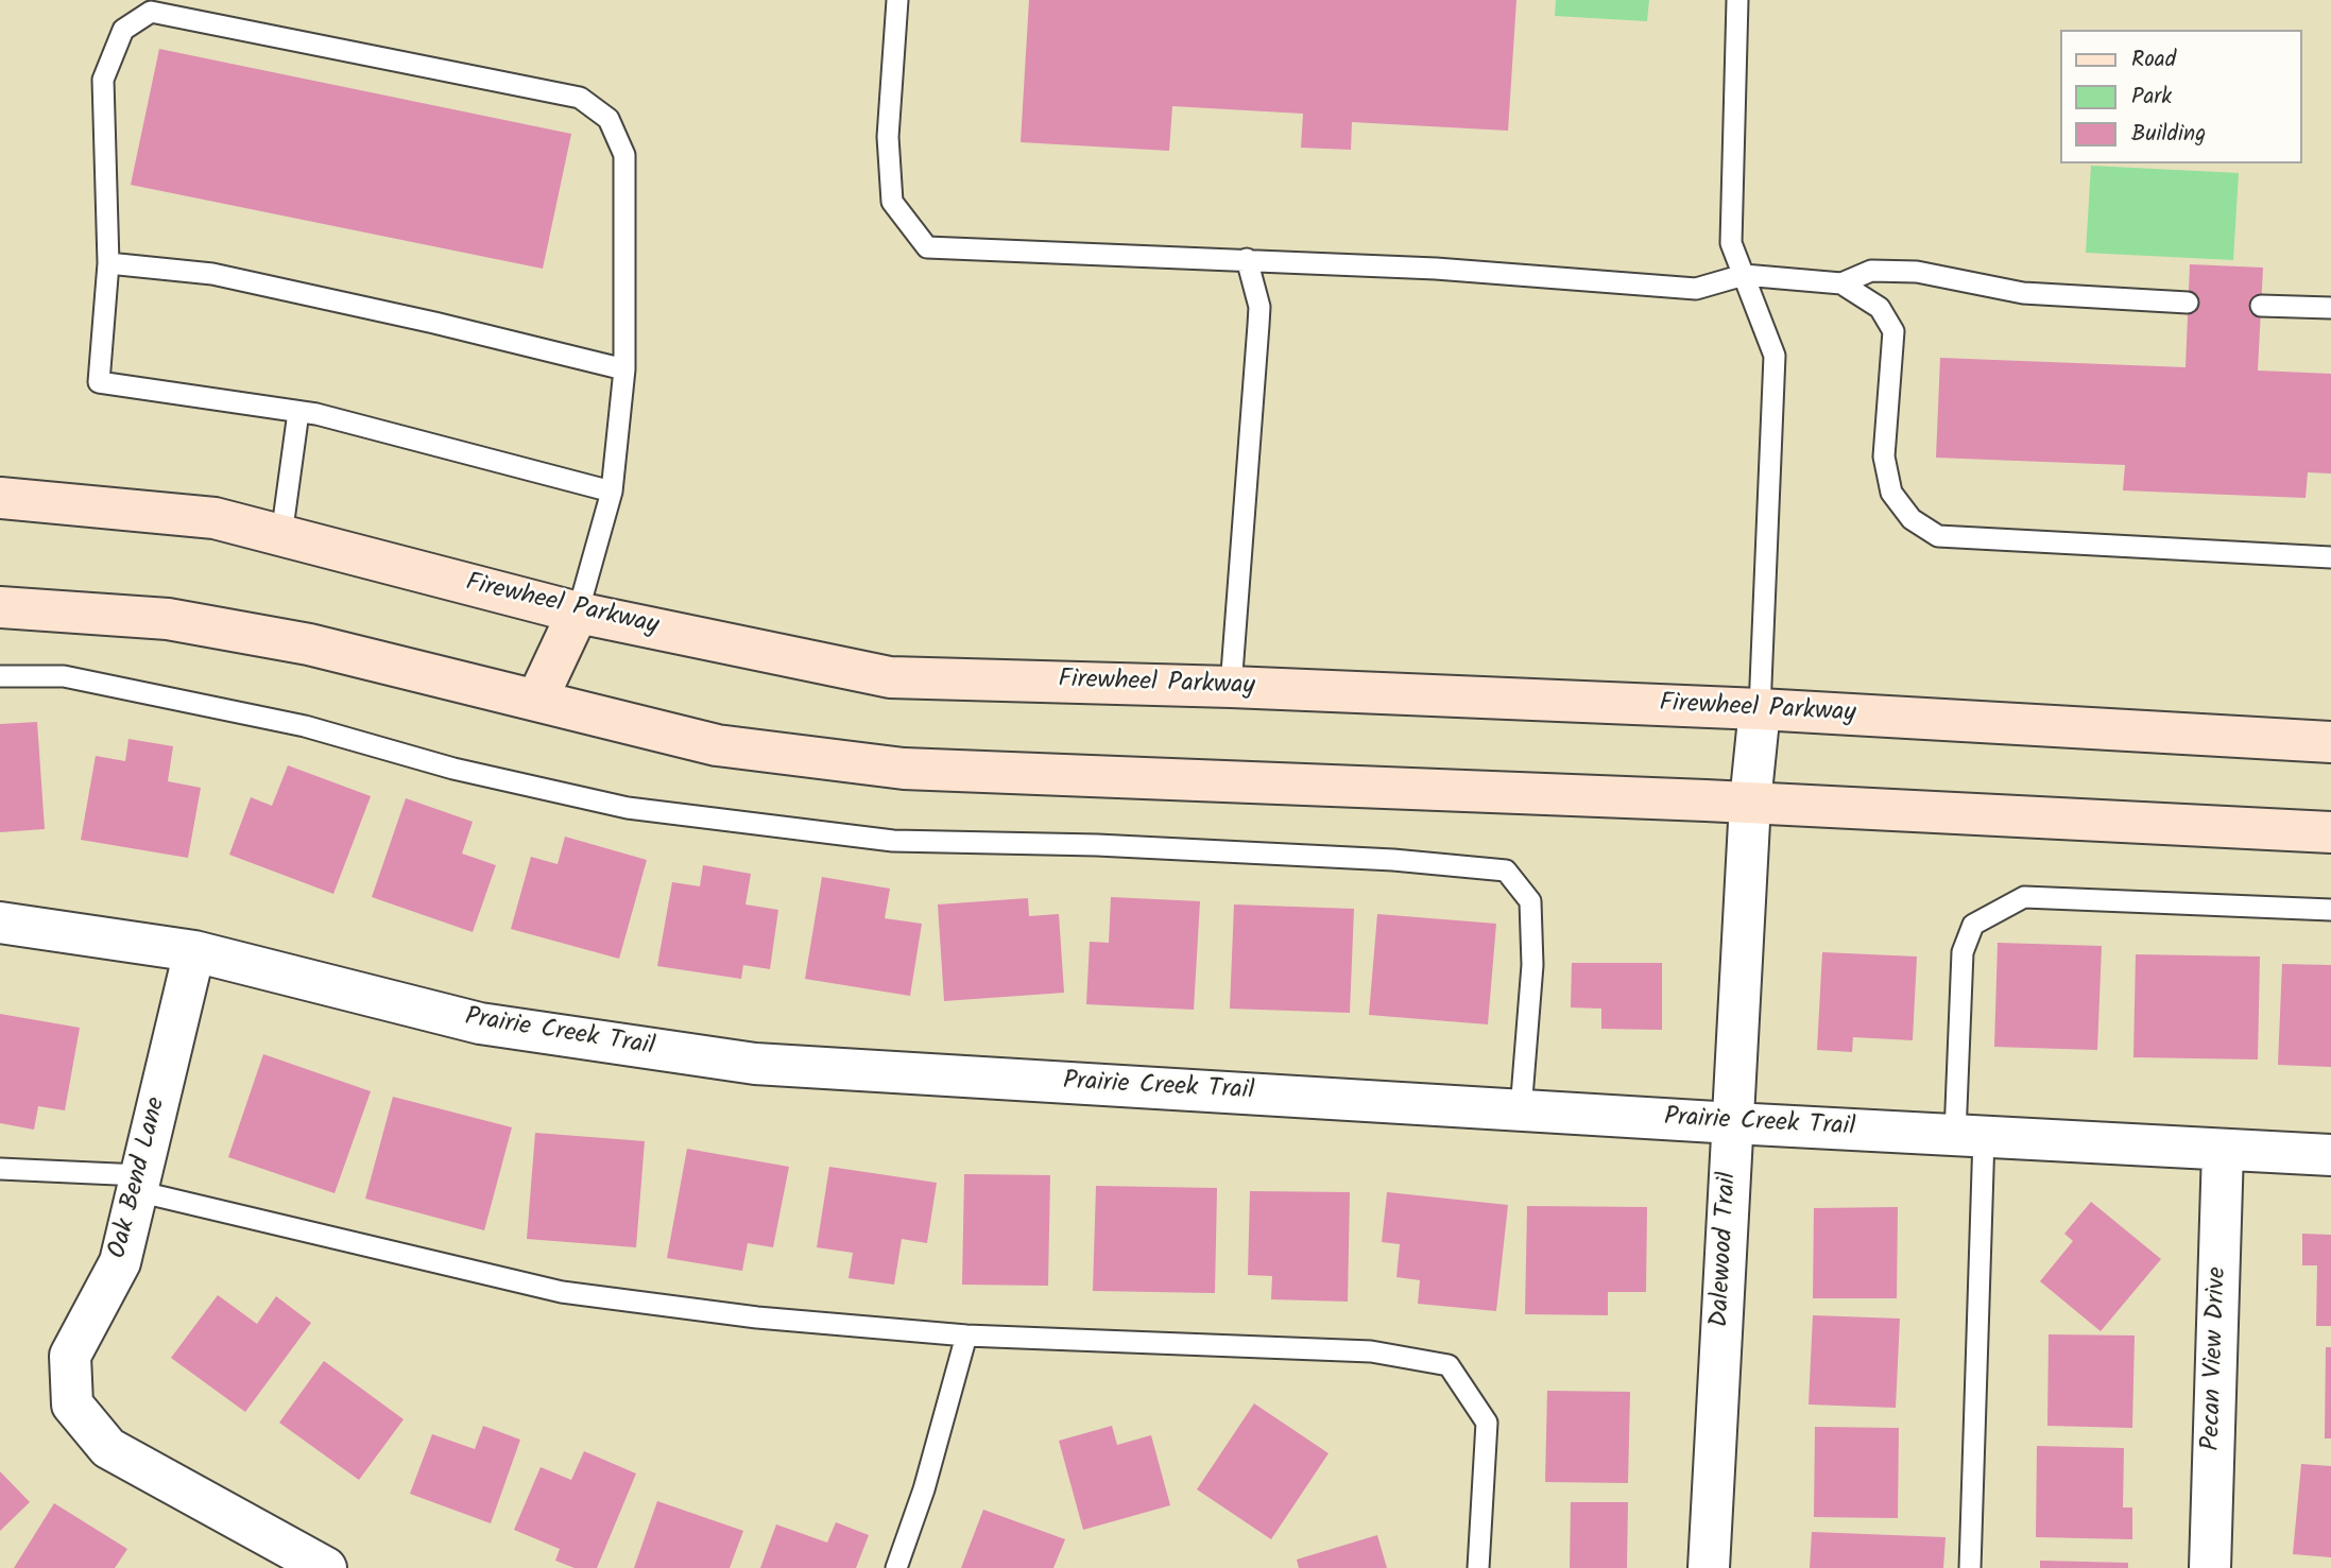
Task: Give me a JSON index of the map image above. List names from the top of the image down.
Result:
{
  "streets": {
    "main road": ["Firewheel Parkway"],
    "street": [
      "Prairie Creek Trail",
      "Oak Bend Lane",
      "Dalewood Trail",
      "Pecan View Drive"
    ]
  },
  "crossings": [
    ["Firewheel Parkway", "Dalewood Trail"],
    ["Prairie Creek Trail", "Oak Bend Lane"],
    ["Prairie Creek Trail", "Dalewood Trail"],
    ["Prairie Creek Trail", "Pecan View Drive"]
  ],
  "legend": ["Road", "Park", "Building"]
}
